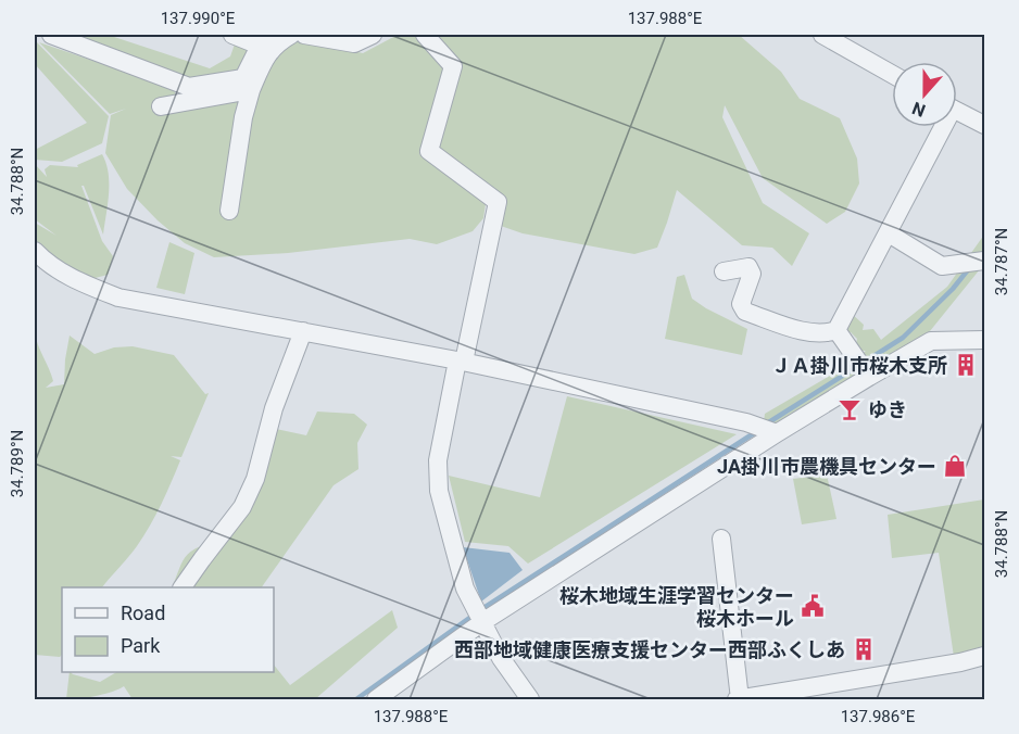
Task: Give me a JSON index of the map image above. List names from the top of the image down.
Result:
{
  "places": {
    "building": ["ＪＡ掛川市桜木支所", "西部地域健康医療支援センター西部ふくしあ"],
    "bar": ["ゆき"],
    "shop": ["JA掛川市農機具センター"],
    "public building": ["桜木地域生涯学習センター 桜木ホール"]
  },
  "legend": ["Road", "Park"],
  "north": "bottom",
  "coordinates": [
    "137.990°E",
    "137.988°E",
    "34.788°N",
    "34.787°N",
    "34.789°N",
    "137.986°E"
  ]
}
